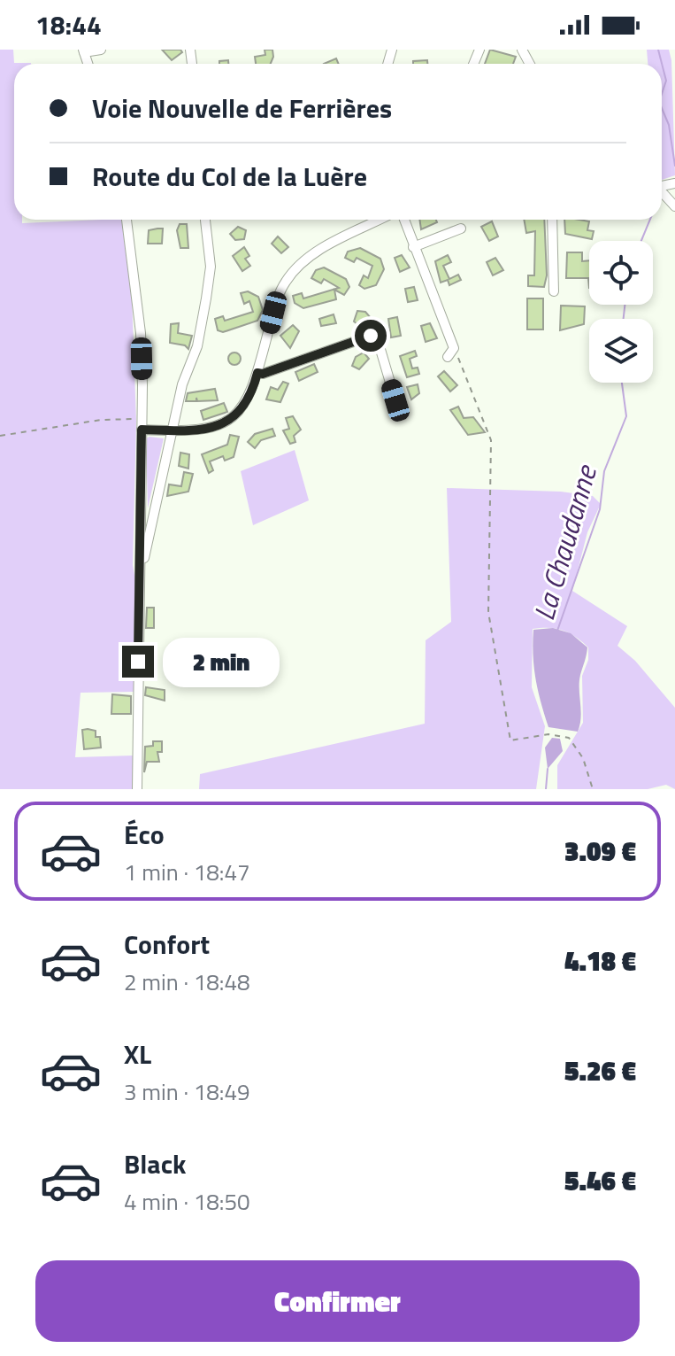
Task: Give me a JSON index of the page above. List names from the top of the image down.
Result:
{
  "water": ["La Chaudanne"],
  "page": {
    "status": "18:44",
    "banner": ["Voie Nouvelle de Ferrières", "Route du Col de la Luère"],
    "bubble": "2 min",
    "list": [
      {
        "name": "Éco",
        "note": "1 min · 18:47",
        "value": "3.09 €"
      },
      {
        "name": "Confort",
        "note": "2 min · 18:48",
        "value": "4.18 €"
      },
      {
        "name": "XL",
        "note": "3 min · 18:49",
        "value": "5.26 €"
      },
      {
        "name": "Black",
        "note": "4 min · 18:50",
        "value": "5.46 €"
      }
    ],
    "buttons": "Confirmer"
  }
}
